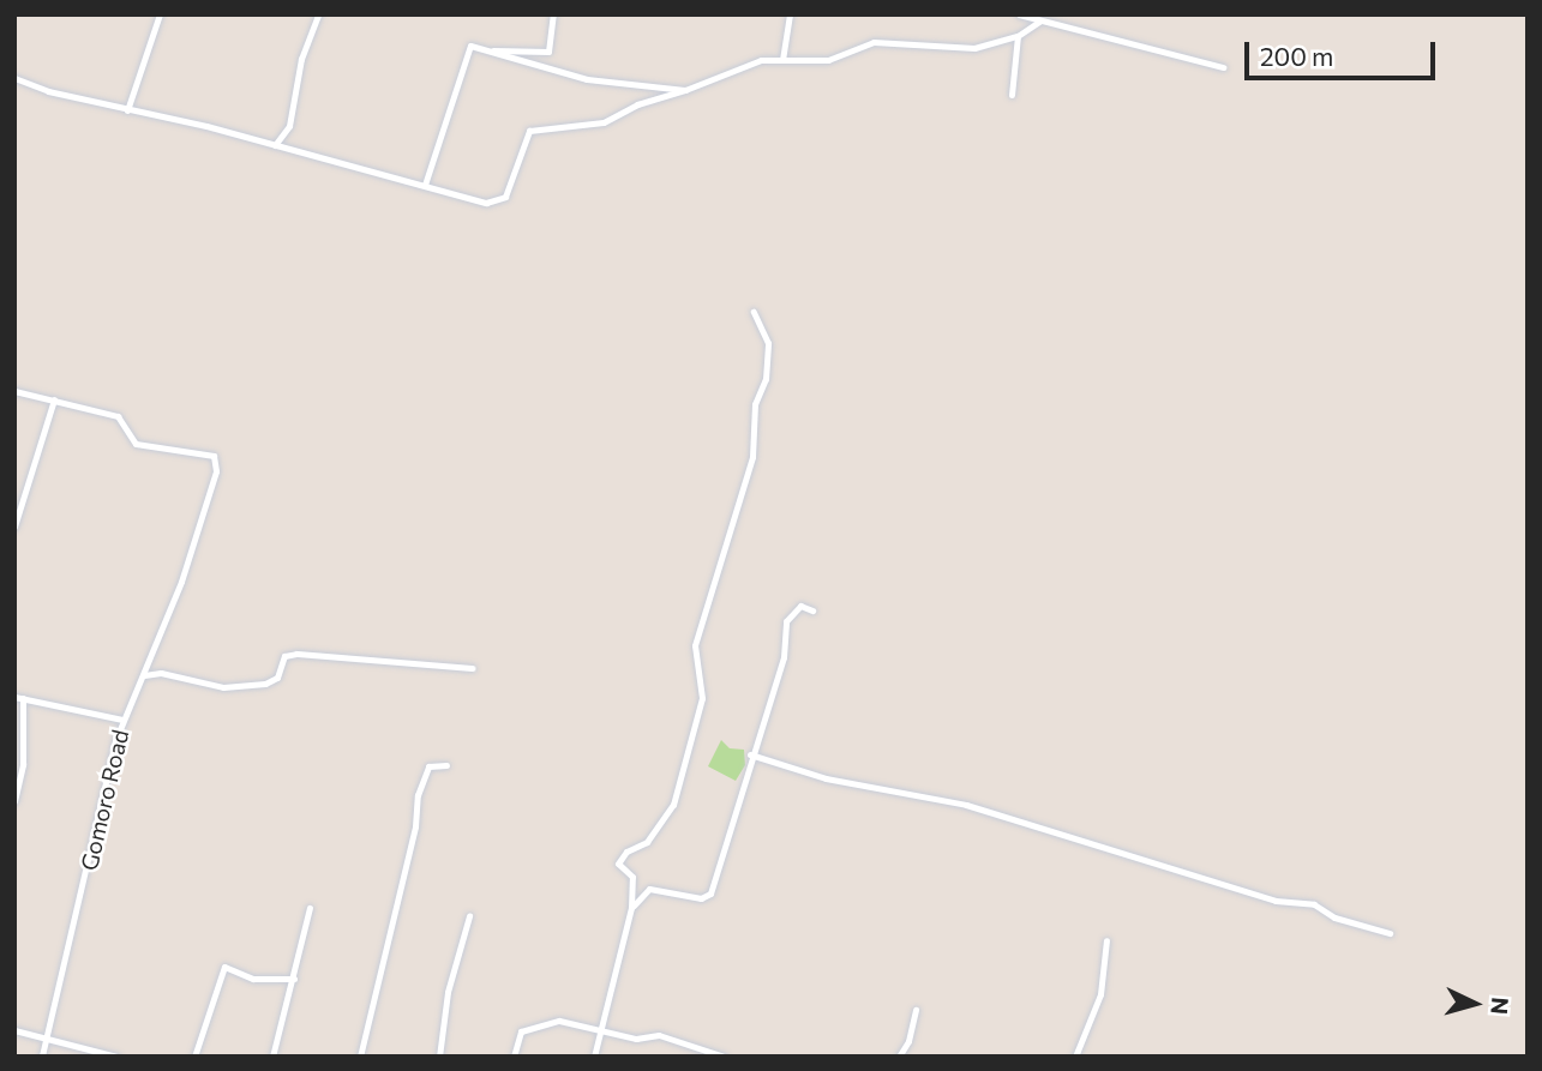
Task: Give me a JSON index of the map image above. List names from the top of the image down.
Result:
{
  "streets": {
    "street": ["Gomoro Road"]
  },
  "scale_bar": "200 m",
  "north": "right"
}
